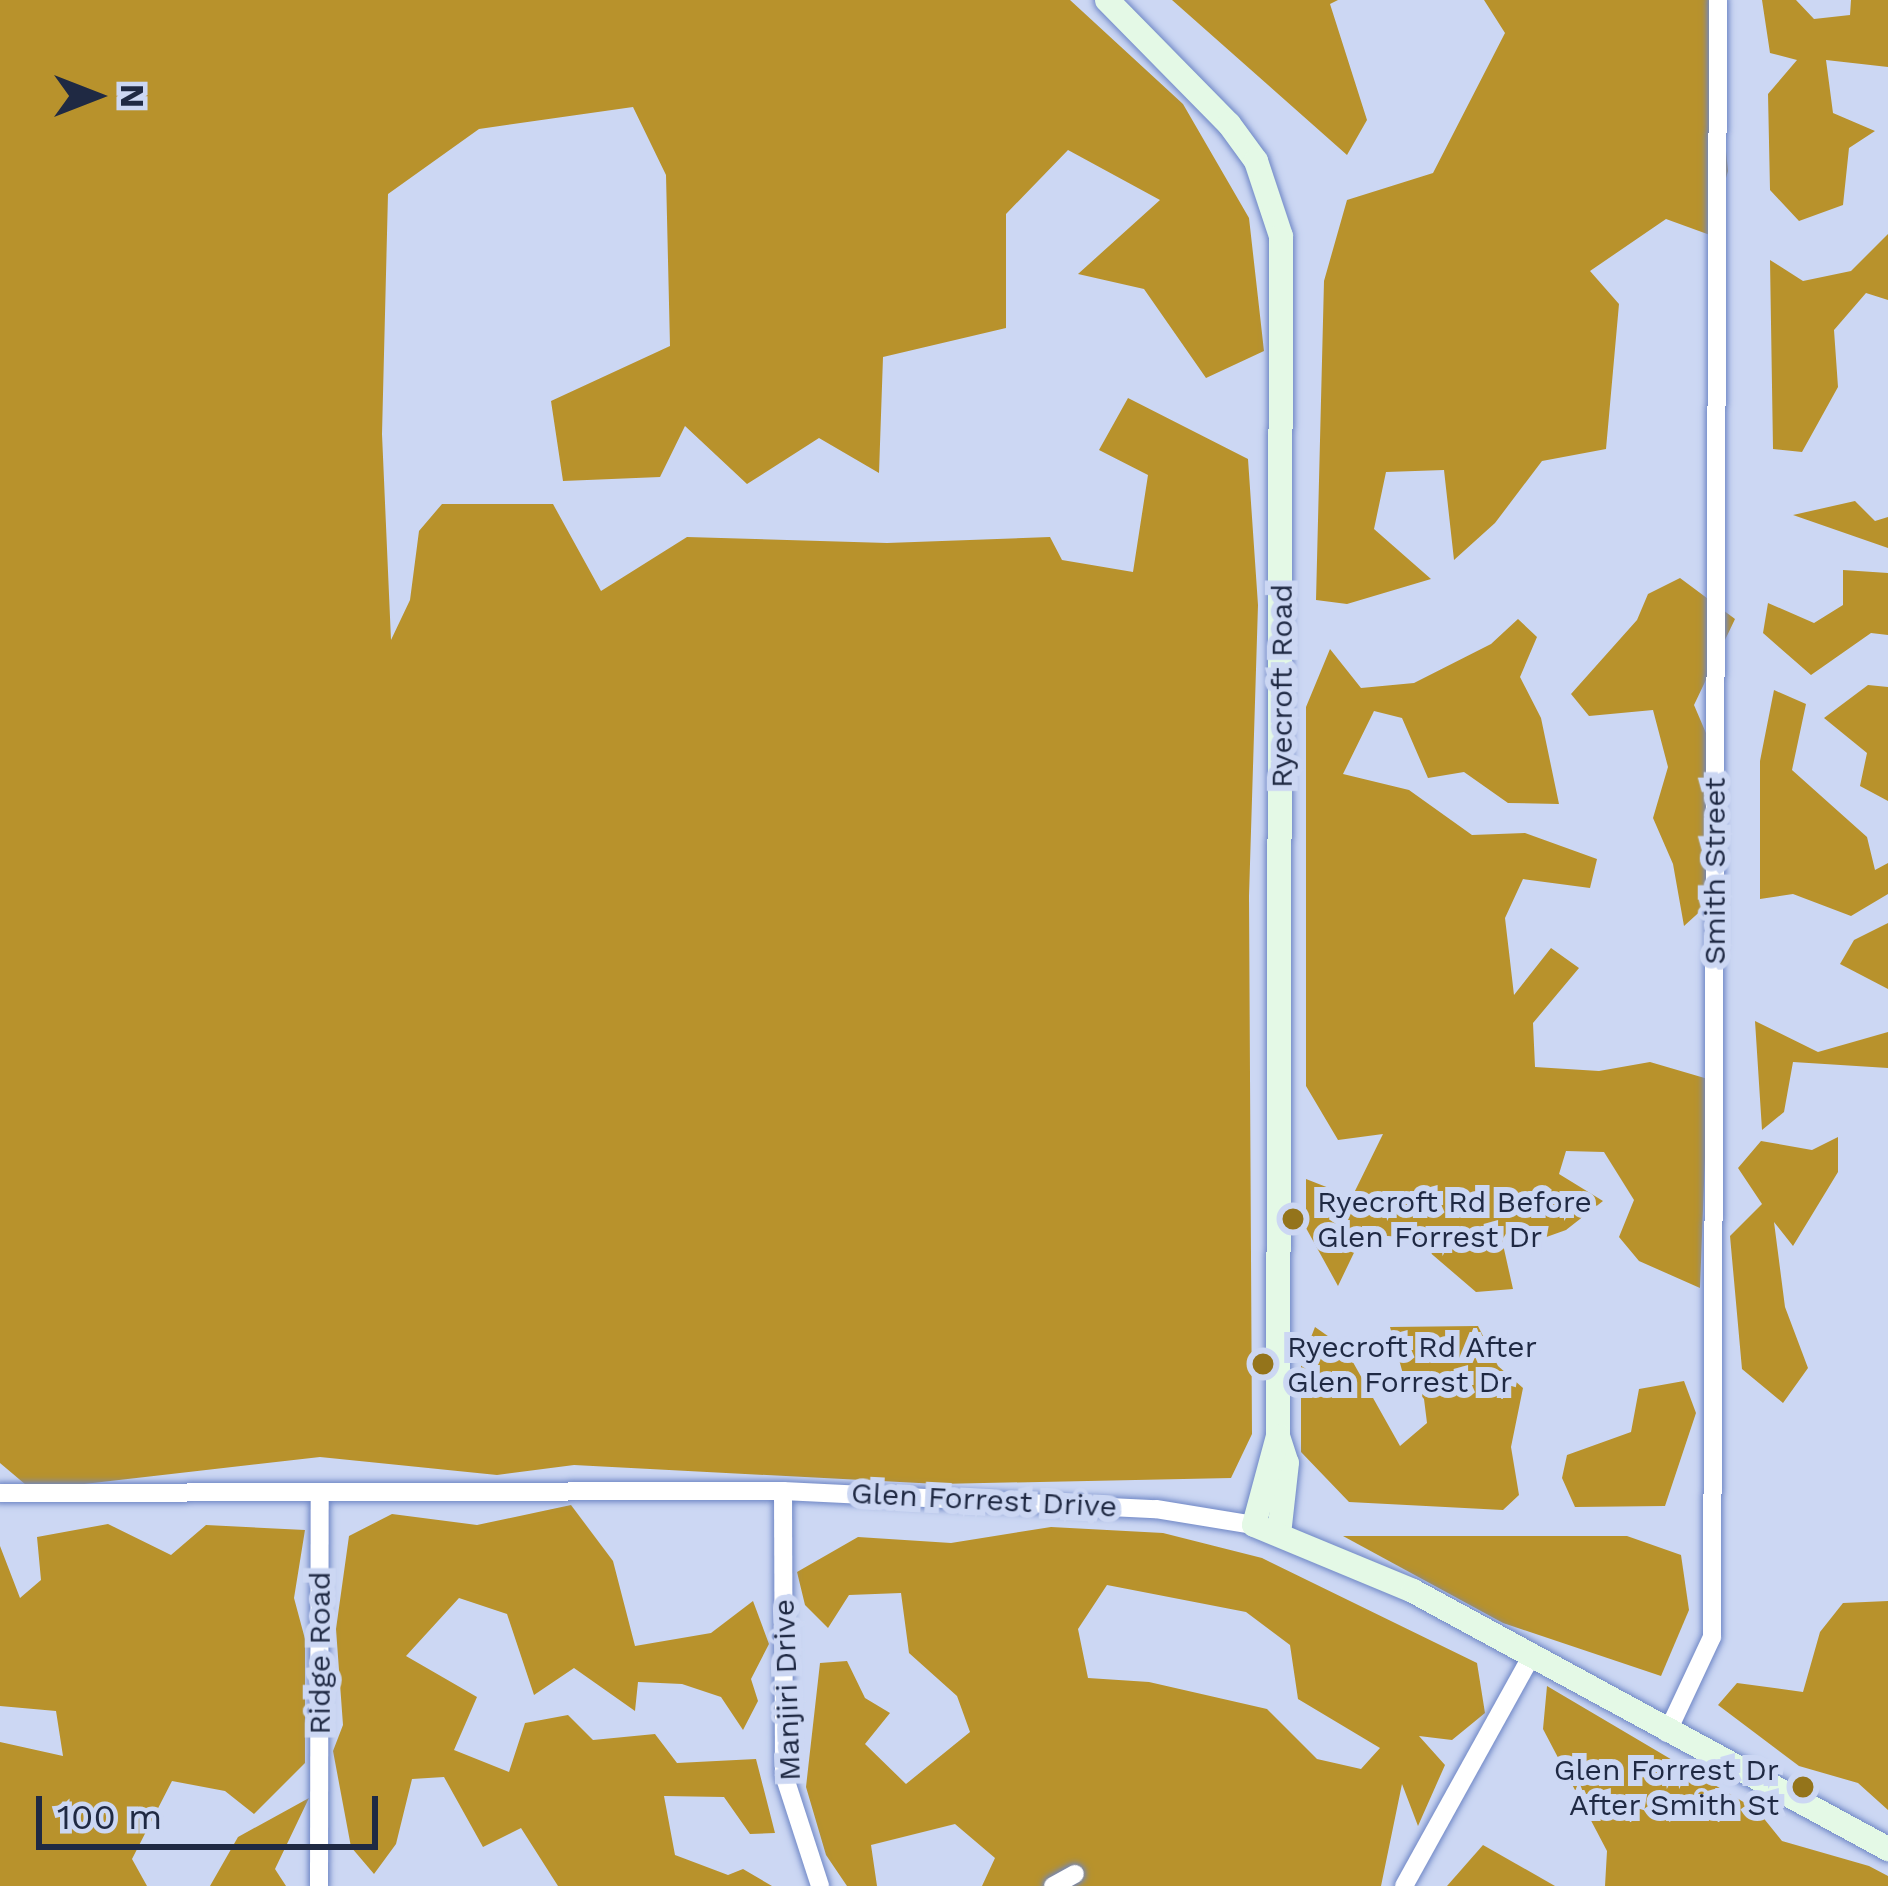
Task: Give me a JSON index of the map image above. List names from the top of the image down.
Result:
{
  "streets": {
    "street": [
      "Ryecroft Road",
      "Smith Street",
      "Glen Forrest Drive",
      "Ridge Road",
      "Manjiri Drive"
    ]
  },
  "crossings": [
    ["Ryecroft Road", "Glen Forrest Drive"],
    ["Smith Street", "Glen Forrest Drive"],
    ["Glen Forrest Drive", "Ridge Road"],
    ["Glen Forrest Drive", "Manjiri Drive"]
  ],
  "places": ["Ryecroft Rd Before Glen Forrest Dr", "Ryecroft Rd After Glen Forrest Dr", "Glen Forrest Dr After Smith St"],
  "scale_bar": "100 m",
  "north": "right"
}
